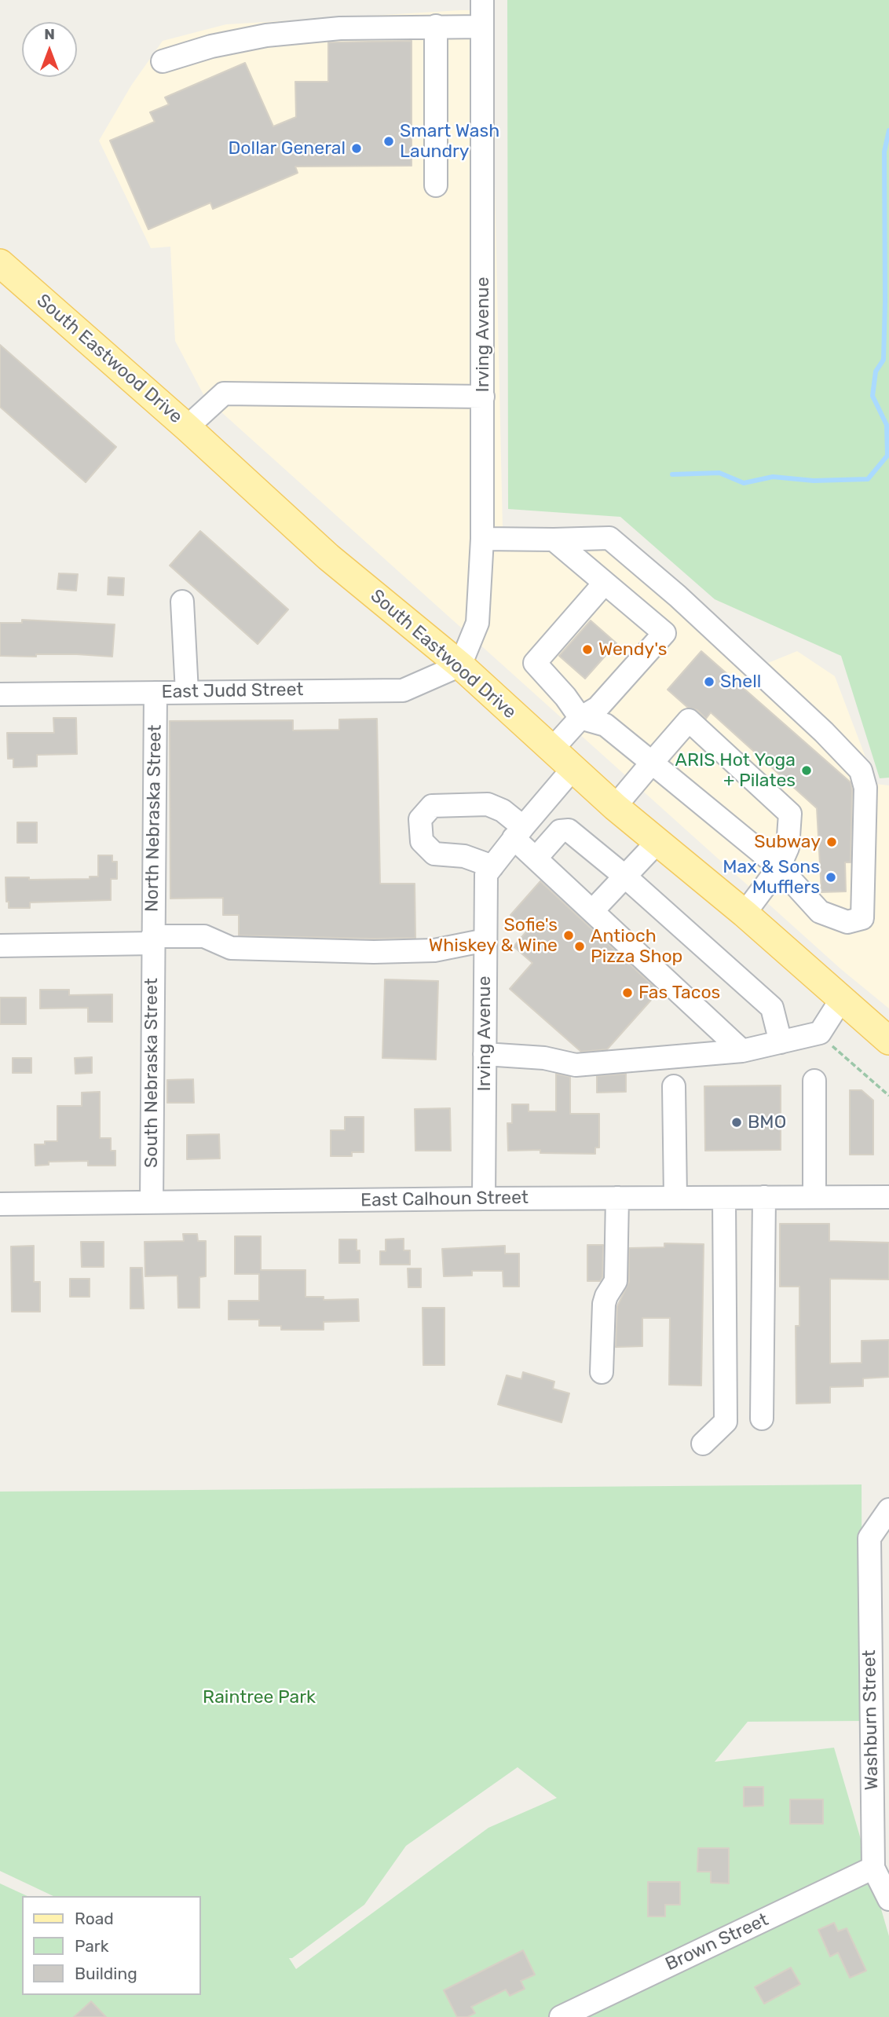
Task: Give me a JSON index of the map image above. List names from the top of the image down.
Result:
{
  "streets": {
    "main road": ["South Eastwood Drive"],
    "street": [
      "Irving Avenue",
      "East Judd Street",
      "North Nebraska Street",
      "South Nebraska Street",
      "East Calhoun Street",
      "Washburn Street",
      "Brown Street"
    ]
  },
  "crossings": [
    ["Irving Avenue", "South Eastwood Drive"],
    ["Irving Avenue", "East Judd Street"],
    ["Irving Avenue", "East Calhoun Street"],
    ["South Eastwood Drive", "East Judd Street"],
    ["East Judd Street", "North Nebraska Street"],
    ["North Nebraska Street", "South Nebraska Street"],
    ["South Nebraska Street", "East Calhoun Street"],
    ["Washburn Street", "Brown Street"]
  ],
  "parks": ["Raintree Park"],
  "places": [
    "Smart Wash Laundry",
    "Dollar General",
    "Wendy's",
    "Shell",
    "ARIS Hot Yoga + Pilates",
    "Subway",
    "Max & Sons Mufflers",
    "Sofie's Whiskey & Wine",
    "Antioch Pizza Shop",
    "Fas Tacos",
    "BMO"
  ],
  "legend": ["Road", "Park", "Building"],
  "north": "top"
}
